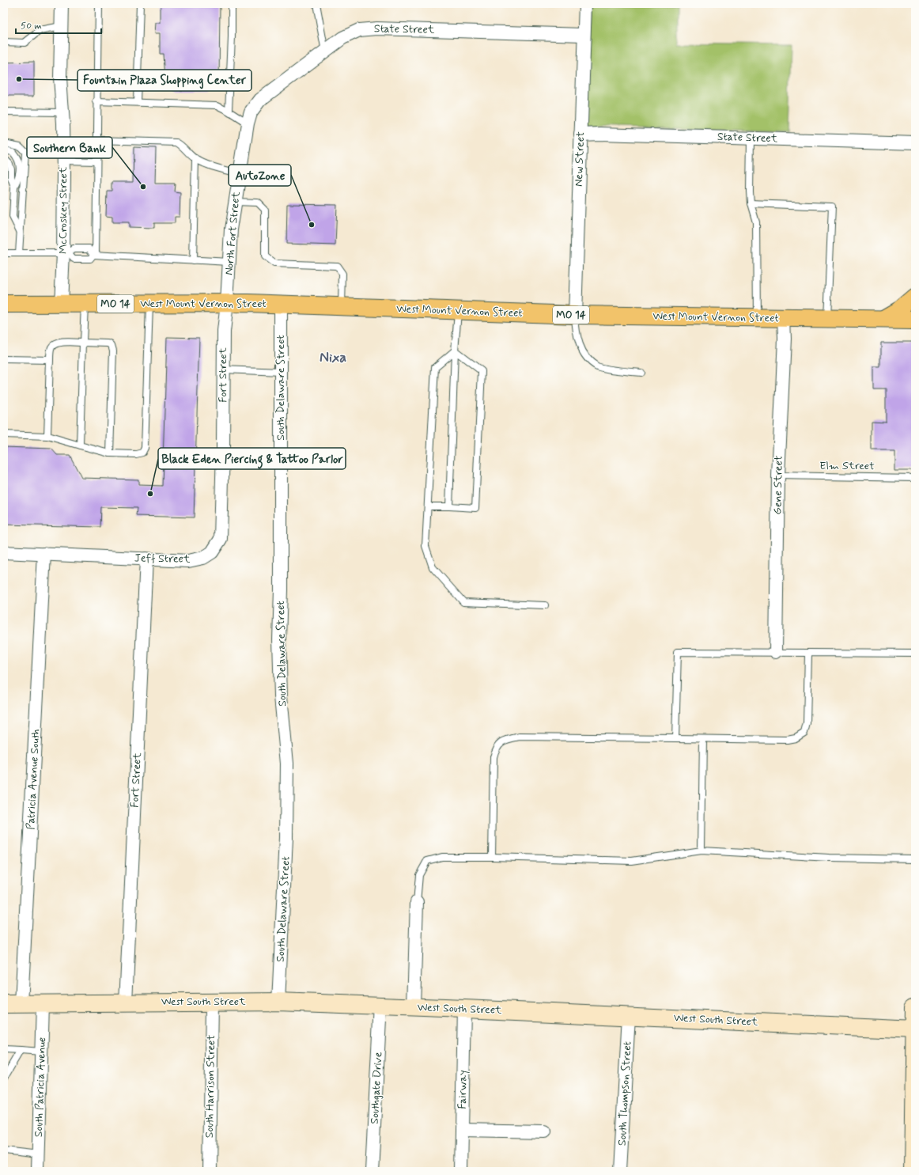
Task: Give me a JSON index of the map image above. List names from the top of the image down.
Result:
{
  "streets": {
    "main road": ["MO 14", "West Mount Vernon Street"],
    "street": [
      "State Street",
      "New Street",
      "McCroskey Street",
      "North Fort Street",
      "Fort Street",
      "South Delaware Street",
      "Gene Street",
      "Jeff Street",
      "Patricia Avenue South",
      "West South Street",
      "South Harrison Street",
      "South Patricia Avenue",
      "Southgate Drive",
      "Fairway",
      "South Thompson Street"
    ],
    "lane": ["Elm Street"]
  },
  "crossings": [
    ["State Street", "New Street"],
    ["State Street", "North Fort Street"],
    ["New Street", "West Mount Vernon Street"],
    ["McCroskey Street", "West Mount Vernon Street"],
    ["North Fort Street", "West Mount Vernon Street"],
    ["North Fort Street", "Fort Street"],
    ["West Mount Vernon Street", "Fort Street"],
    ["West Mount Vernon Street", "South Delaware Street"],
    ["West Mount Vernon Street", "Gene Street"],
    ["Fort Street", "Jeff Street"],
    ["Fort Street", "West South Street"],
    ["South Delaware Street", "West South Street"],
    ["Elm Street", "Gene Street"],
    ["Jeff Street", "Patricia Avenue South"],
    ["Patricia Avenue South", "West South Street"],
    ["West South Street", "South Harrison Street"],
    ["West South Street", "South Patricia Avenue"],
    ["West South Street", "Southgate Drive"],
    ["West South Street", "Fairway"],
    ["West South Street", "South Thompson Street"]
  ],
  "districts": ["Nixa"],
  "places": [
    "Fountain Plaza Shopping Center",
    "Southern Bank",
    "AutoZone",
    "Black Eden Piercing & Tattoo Parlor"
  ],
  "scale_bar": "50 m"
}
